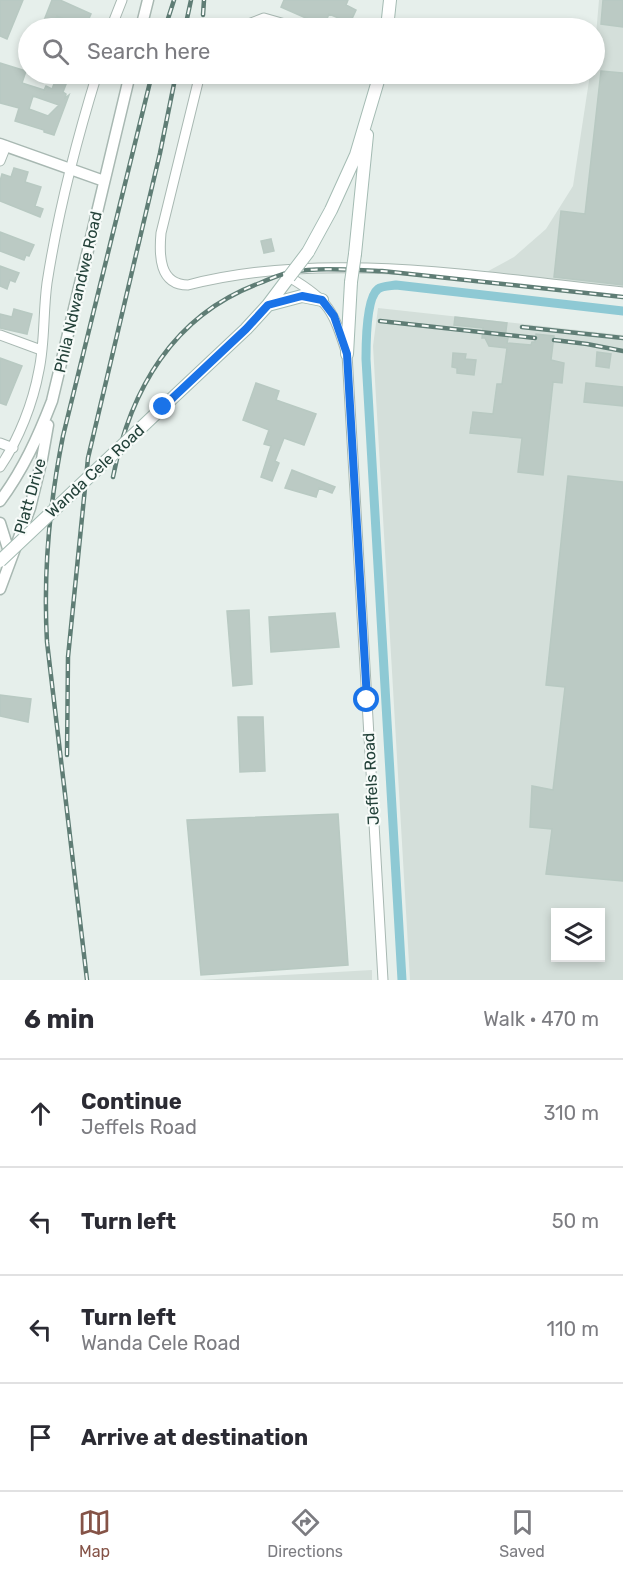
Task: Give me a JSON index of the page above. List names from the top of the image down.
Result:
{
  "streets": {
    "main road": ["Wanda Cele Road"],
    "street": ["Phila Ndwandwe Road", "Platt Drive", "Jeffels Road"]
  },
  "crossings": [
    ["Phila Ndwandwe Road", "Platt Drive"],
    ["Wanda Cele Road", "Platt Drive"],
    ["Wanda Cele Road", "Jeffels Road"]
  ],
  "page": {
    "search": "Search here",
    "heading": ["6 min", "Walk · 470 m"],
    "list": [
      ["Continue", "Jeffels Road", "310 m"],
      ["Turn left", "50 m"],
      ["Turn left", "Wanda Cele Road", "110 m"],
      "Arrive at destination"
    ],
    "nav": ["Map", "Directions", "Saved"]
  }
}
